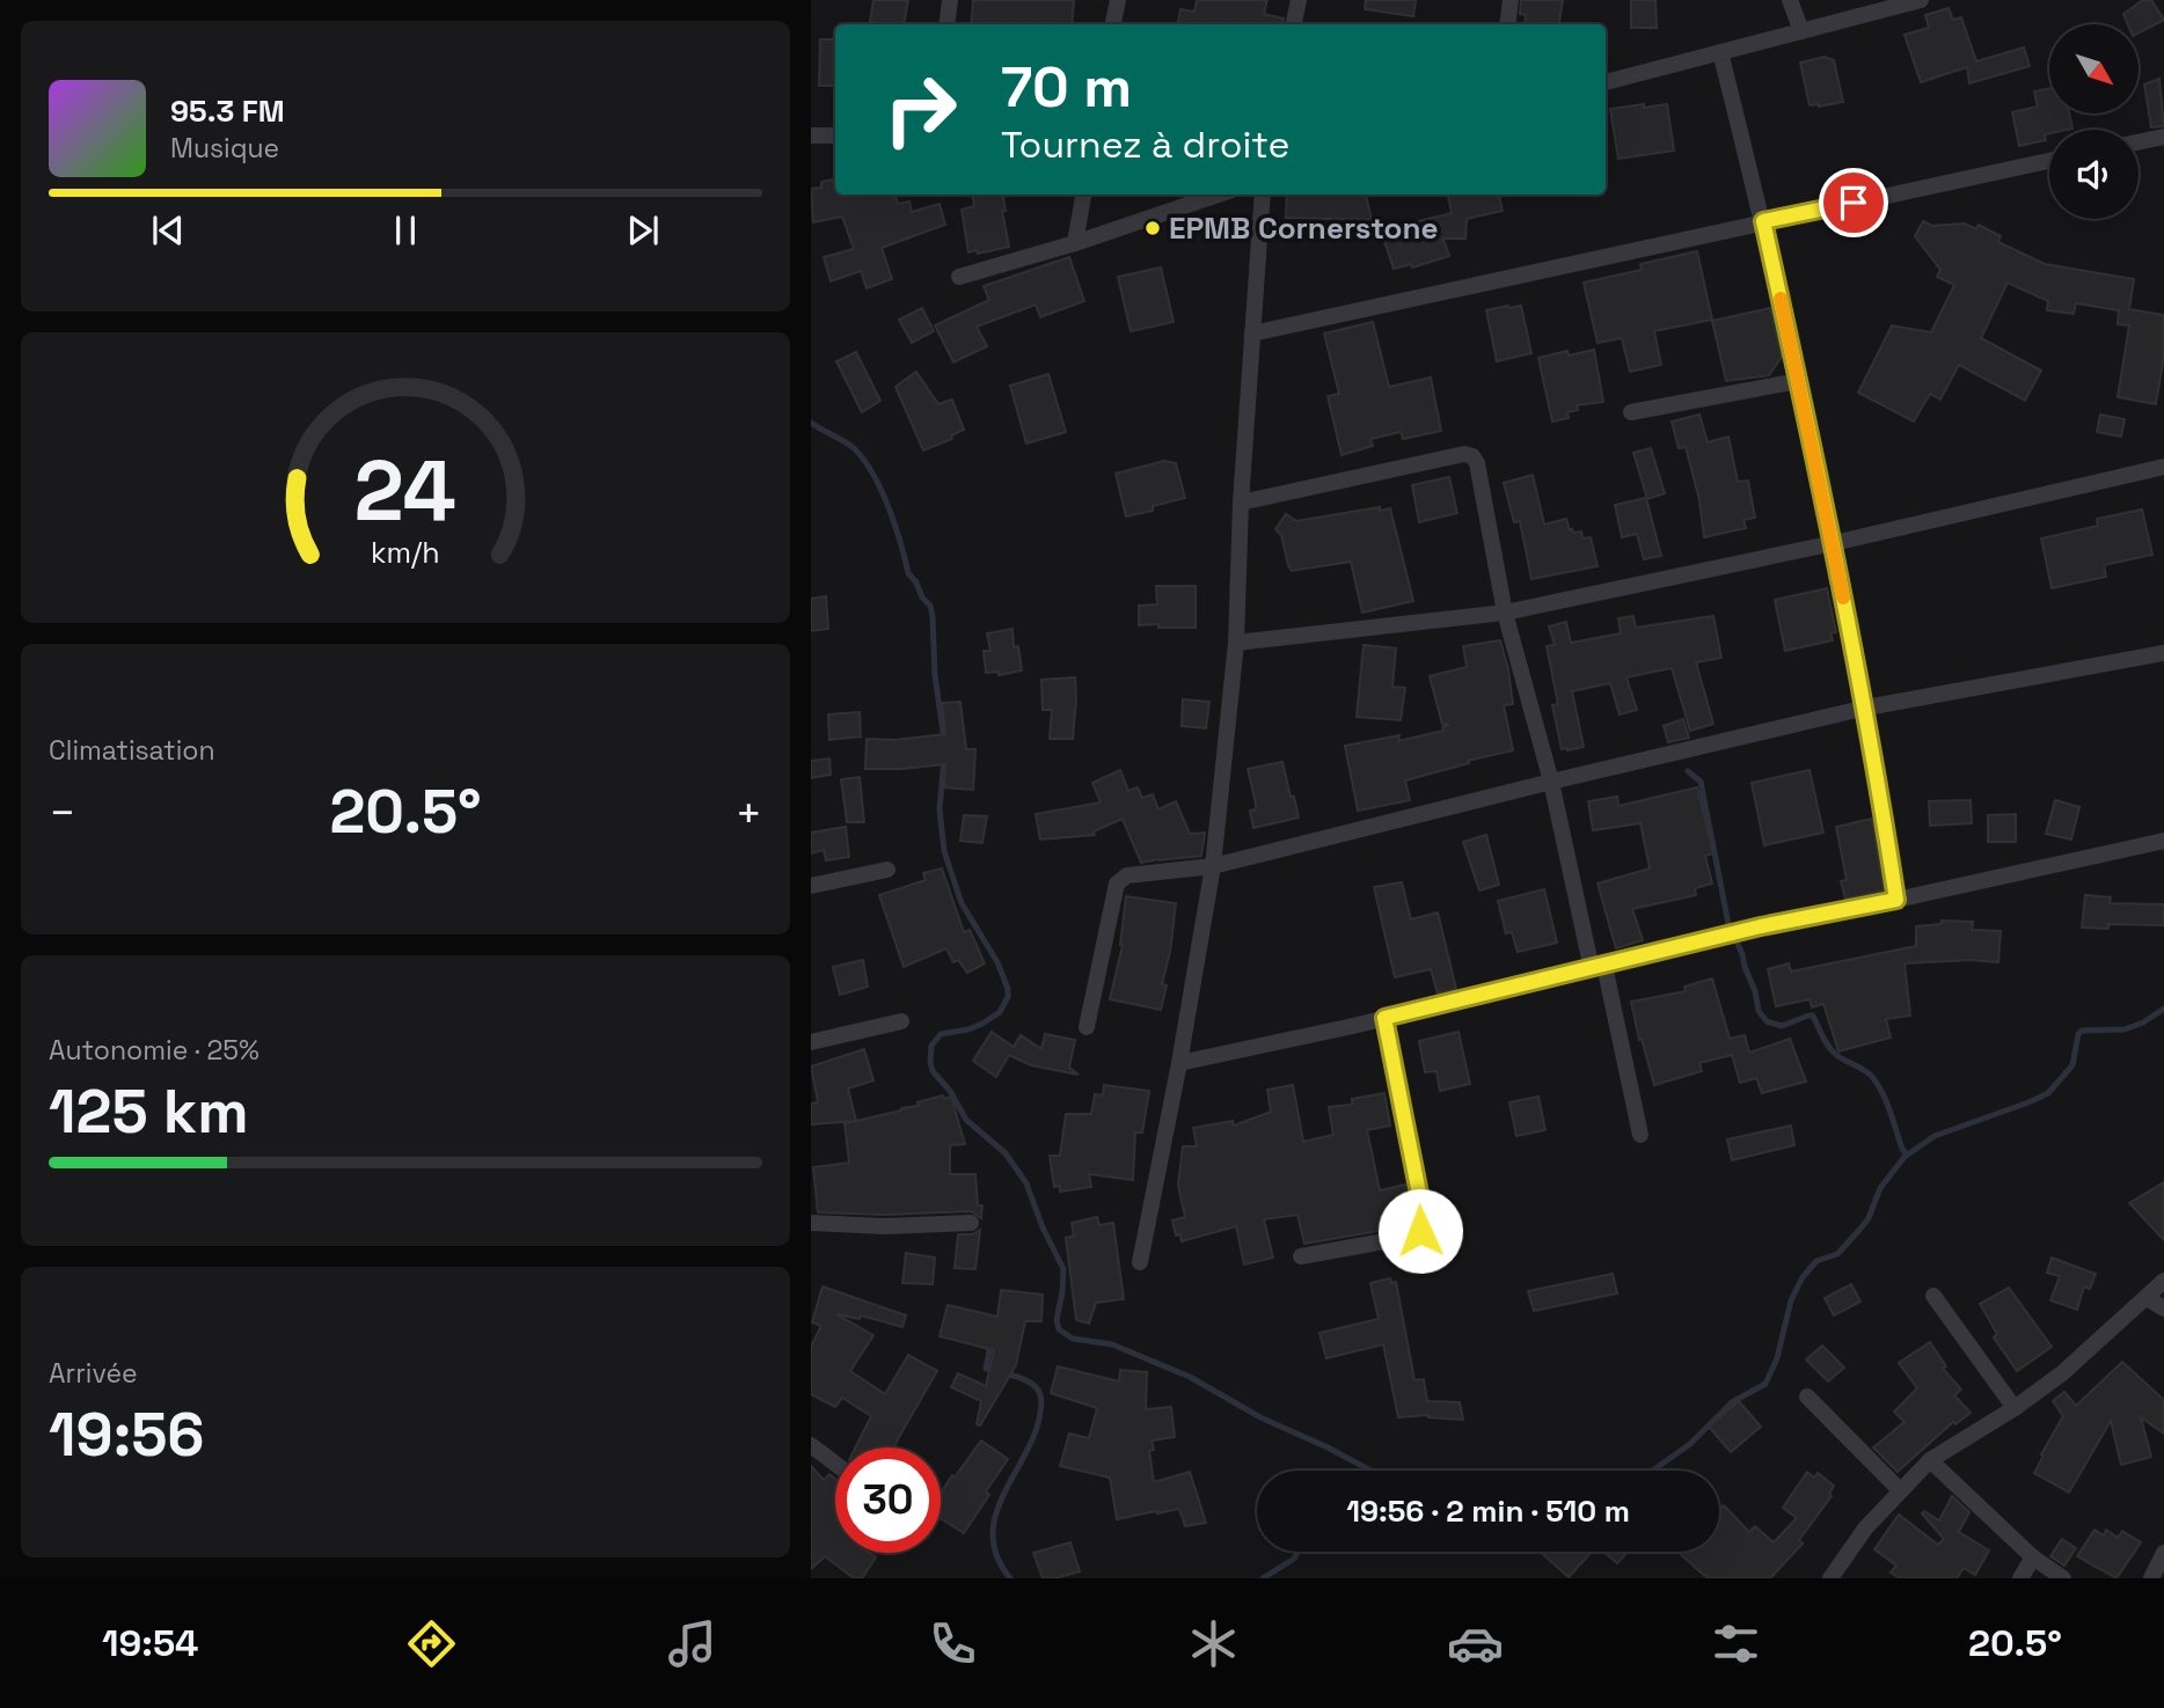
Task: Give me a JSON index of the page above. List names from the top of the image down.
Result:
{
  "places": ["EPMB Cornerstone"],
  "north": "bottom right",
  "page": {
    "turn": ["70 m", "Tournez à droite"],
    "song": ["95.3 FM", "Musique"],
    "tile": [
      "Climatisation",
      ["Autonomie · 25%", "125 km"],
      ["Arrivée", "19:56"]
    ],
    "heat": ["−", "20.5°", "+"],
    "limit": "30",
    "trip": "19:56 · 2 min · 510 m",
    "tabs": ["19:54", "20.5°"],
    "gauge": ["24", "km/h"]
  }
}
